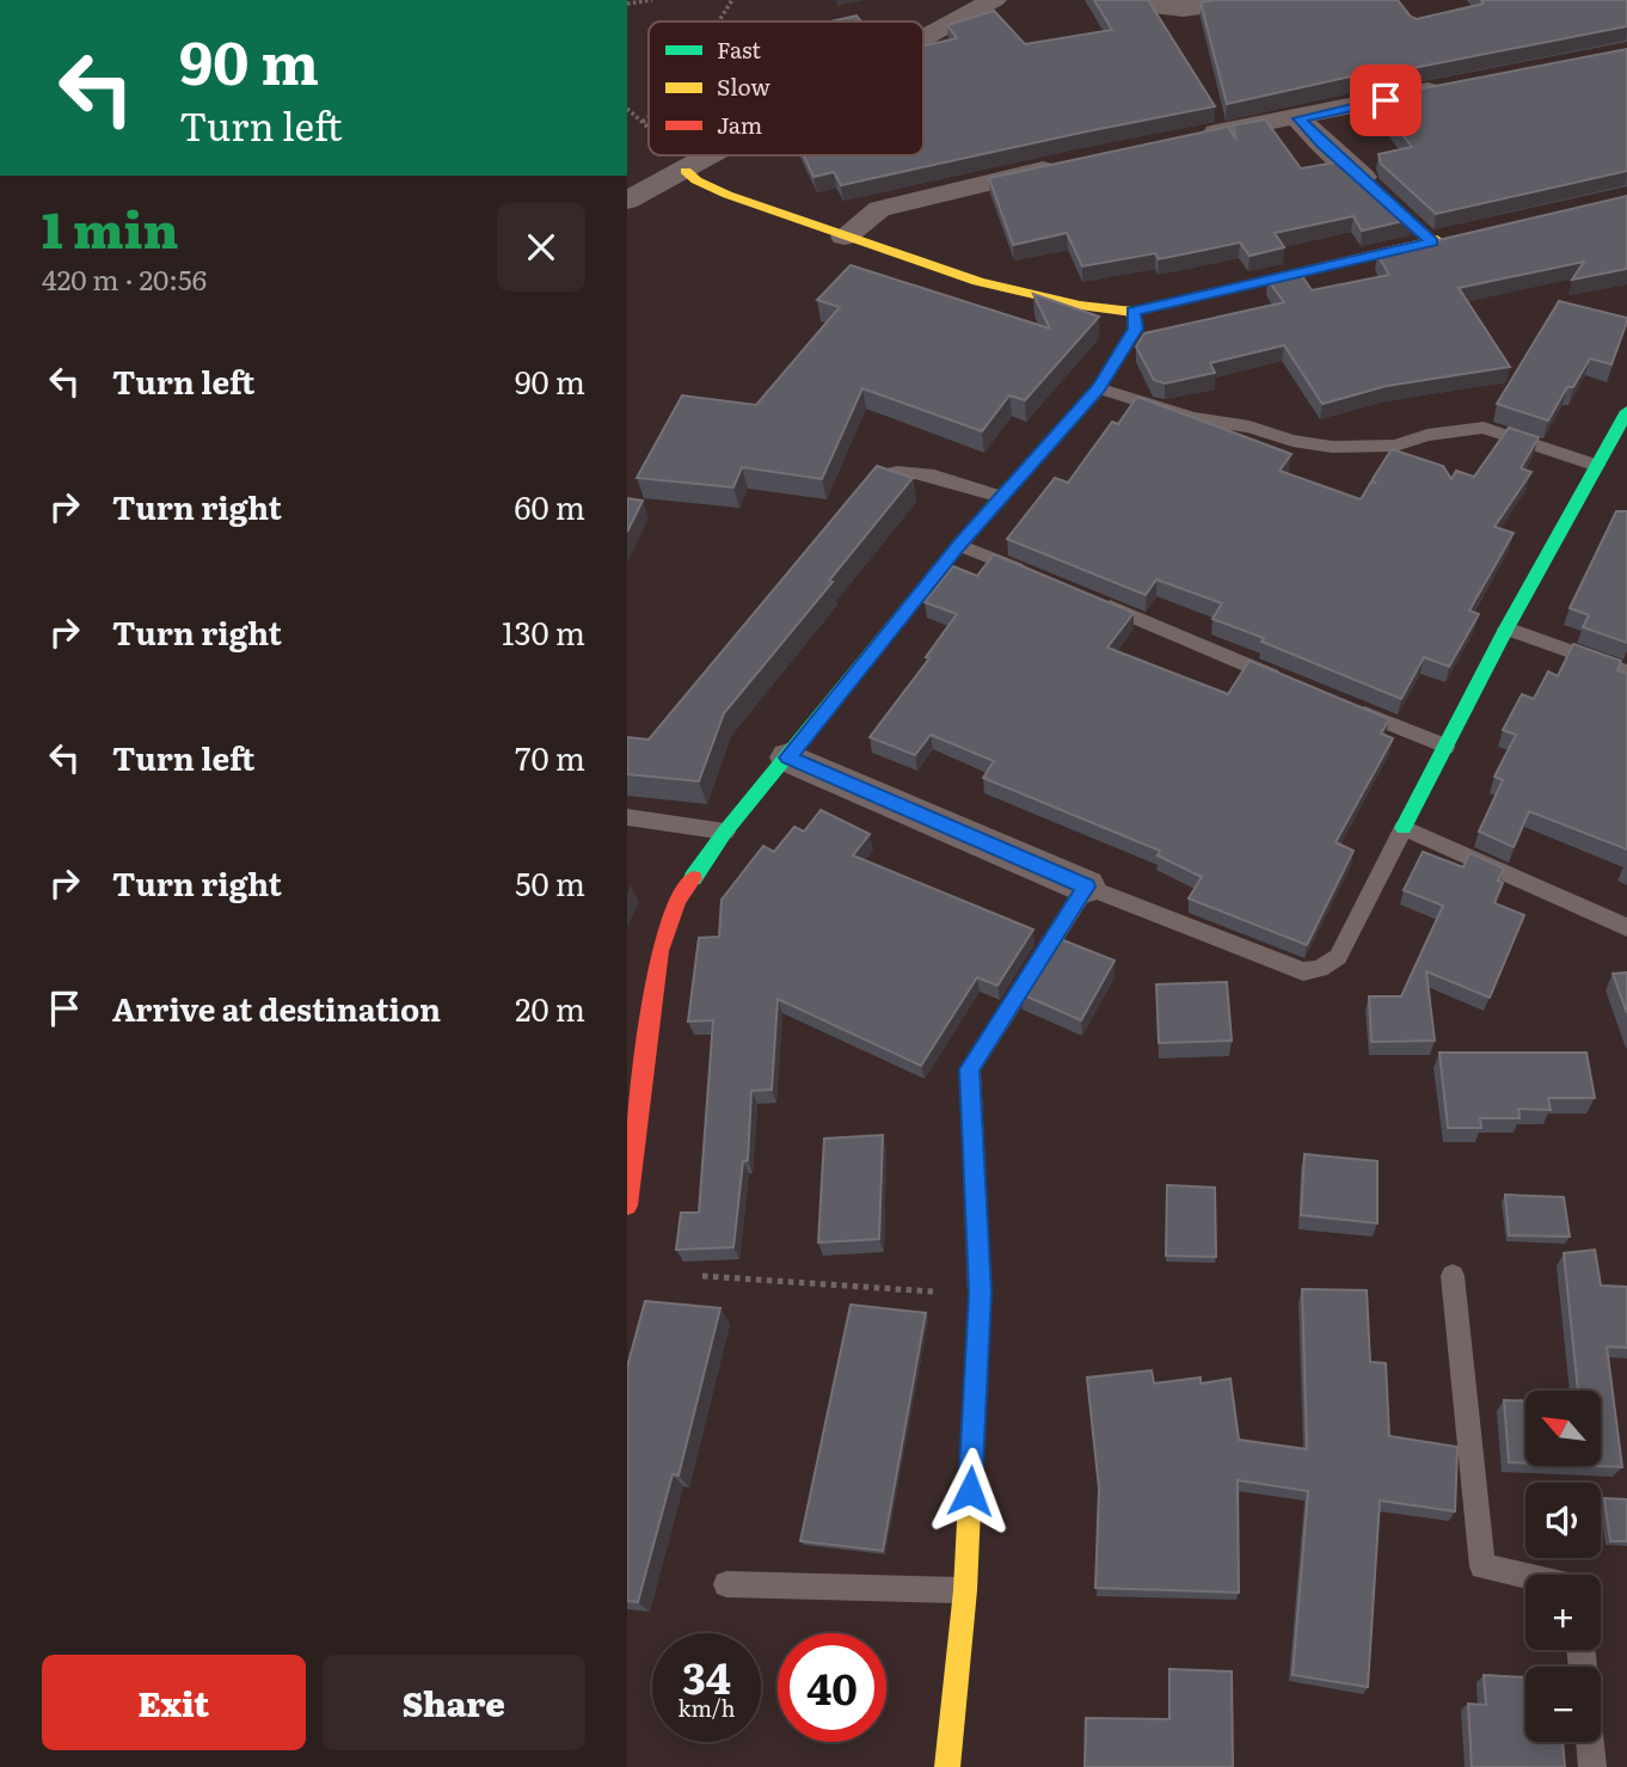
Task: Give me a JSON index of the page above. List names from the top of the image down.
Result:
{
  "legend": ["Fast", "Slow", "Jam"],
  "north": "top left",
  "page": {
    "turn": ["90 m", "Turn left"],
    "heading": ["1 min", "420 m · 20:56"],
    "list": [
      {
        "name": "Turn left",
        "value": "90 m"
      },
      {
        "name": "Turn right",
        "value": "60 m"
      },
      {
        "name": "Turn right",
        "value": "130 m"
      },
      {
        "name": "Turn left",
        "value": "70 m"
      },
      {
        "name": "Turn right",
        "value": "50 m"
      },
      {
        "name": "Arrive at destination",
        "value": "20 m"
      }
    ],
    "map_buttons": ["+", "−"],
    "speed": "34 km/h",
    "limit": "40",
    "buttons": ["Exit", "Share"]
  }
}
